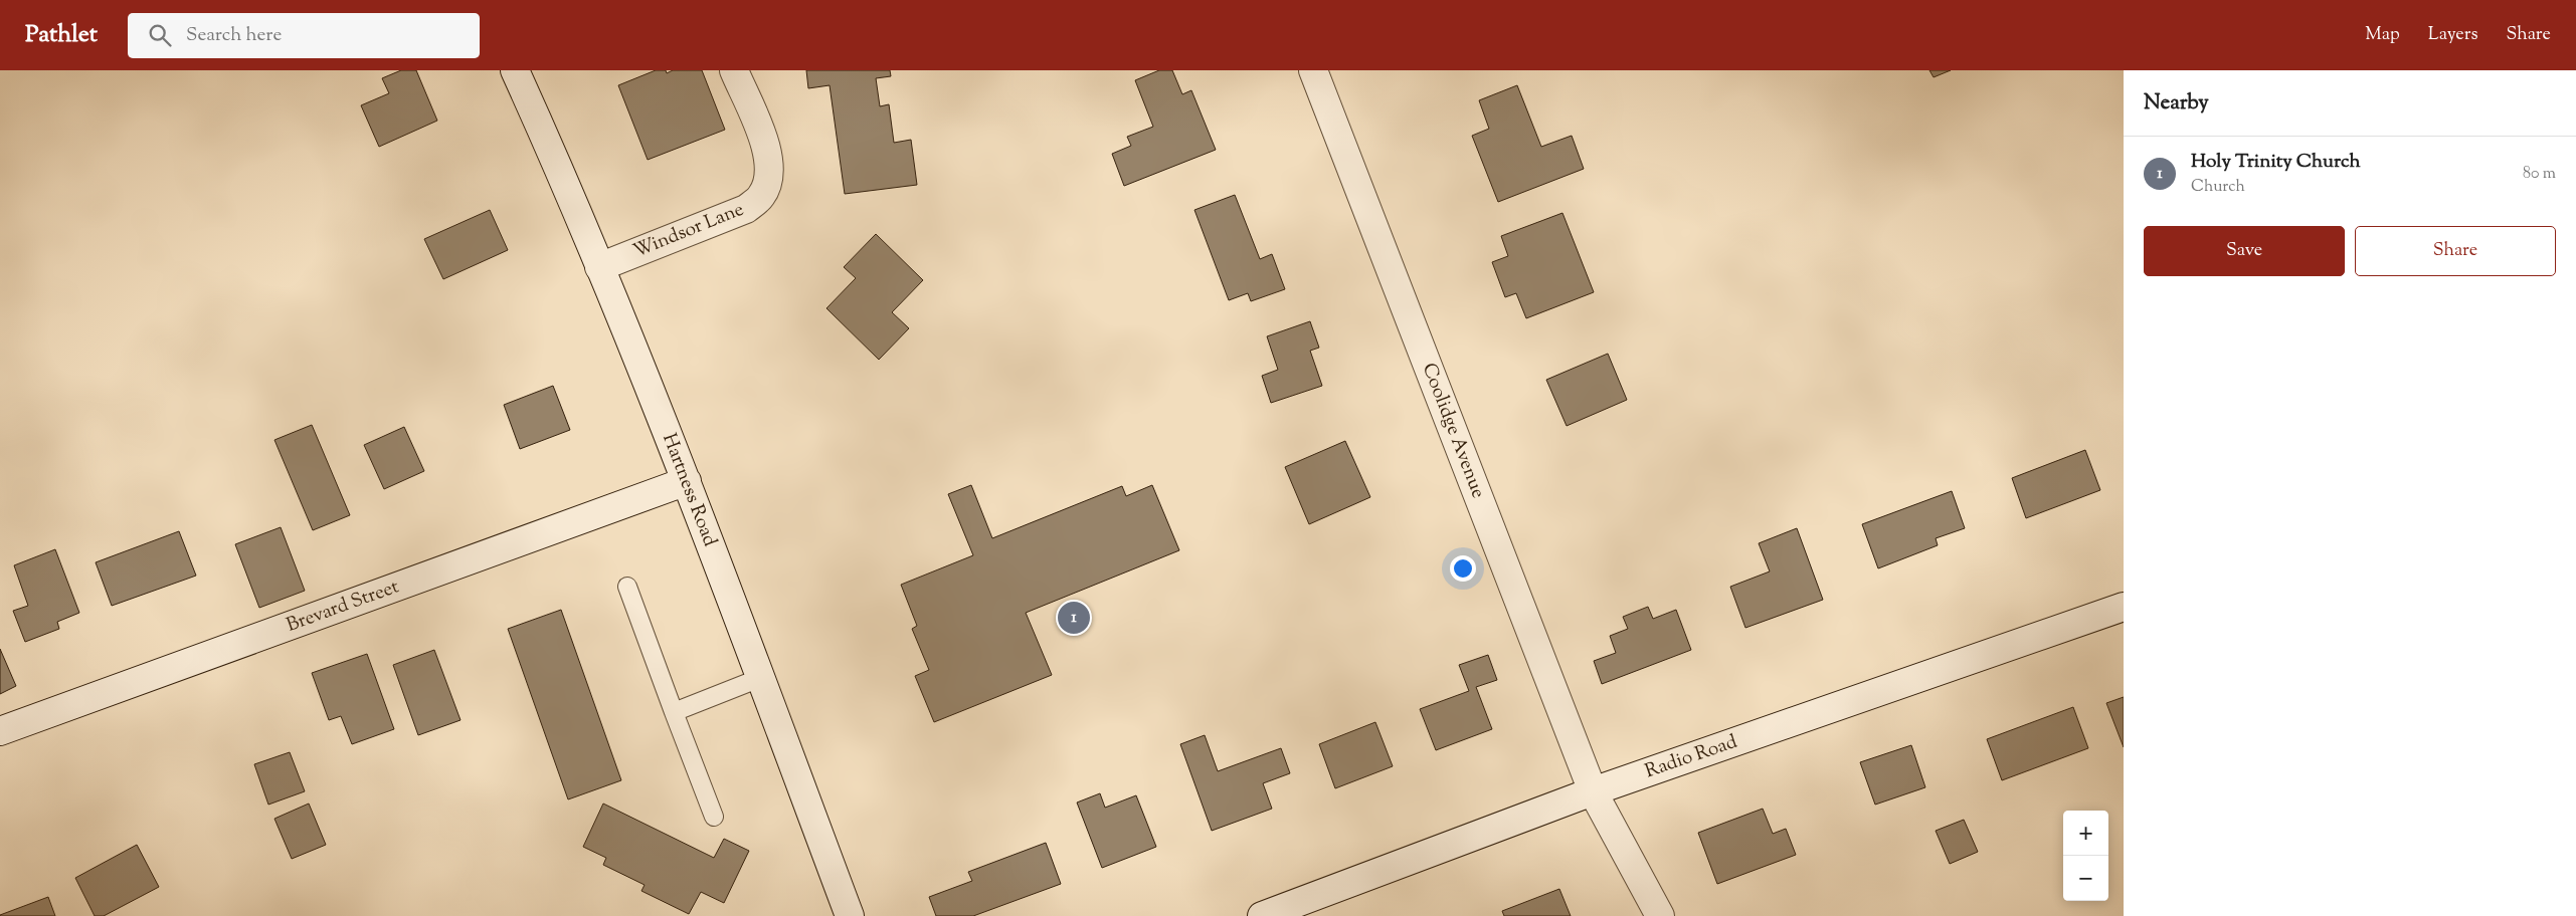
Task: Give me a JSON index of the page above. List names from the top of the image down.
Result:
{
  "streets": {
    "street": [
      "Windsor Lane",
      "Coolidge Avenue",
      "Hartness Road",
      "Brevard Street",
      "Radio Road"
    ]
  },
  "crossings": [
    ["Windsor Lane", "Hartness Road"],
    ["Coolidge Avenue", "Radio Road"],
    ["Hartness Road", "Brevard Street"]
  ],
  "page": {
    "header": "Pathlet",
    "search": "Search here",
    "nav": ["Map", "Layers", "Share"],
    "heading": "Nearby",
    "list": [
      {
        "mark": "1",
        "name": "Holy Trinity Church",
        "note": "Church",
        "value": "80 m"
      }
    ],
    "buttons": ["Save", "Share"],
    "pins": "1",
    "map_buttons": ["+", "−"]
  }
}
